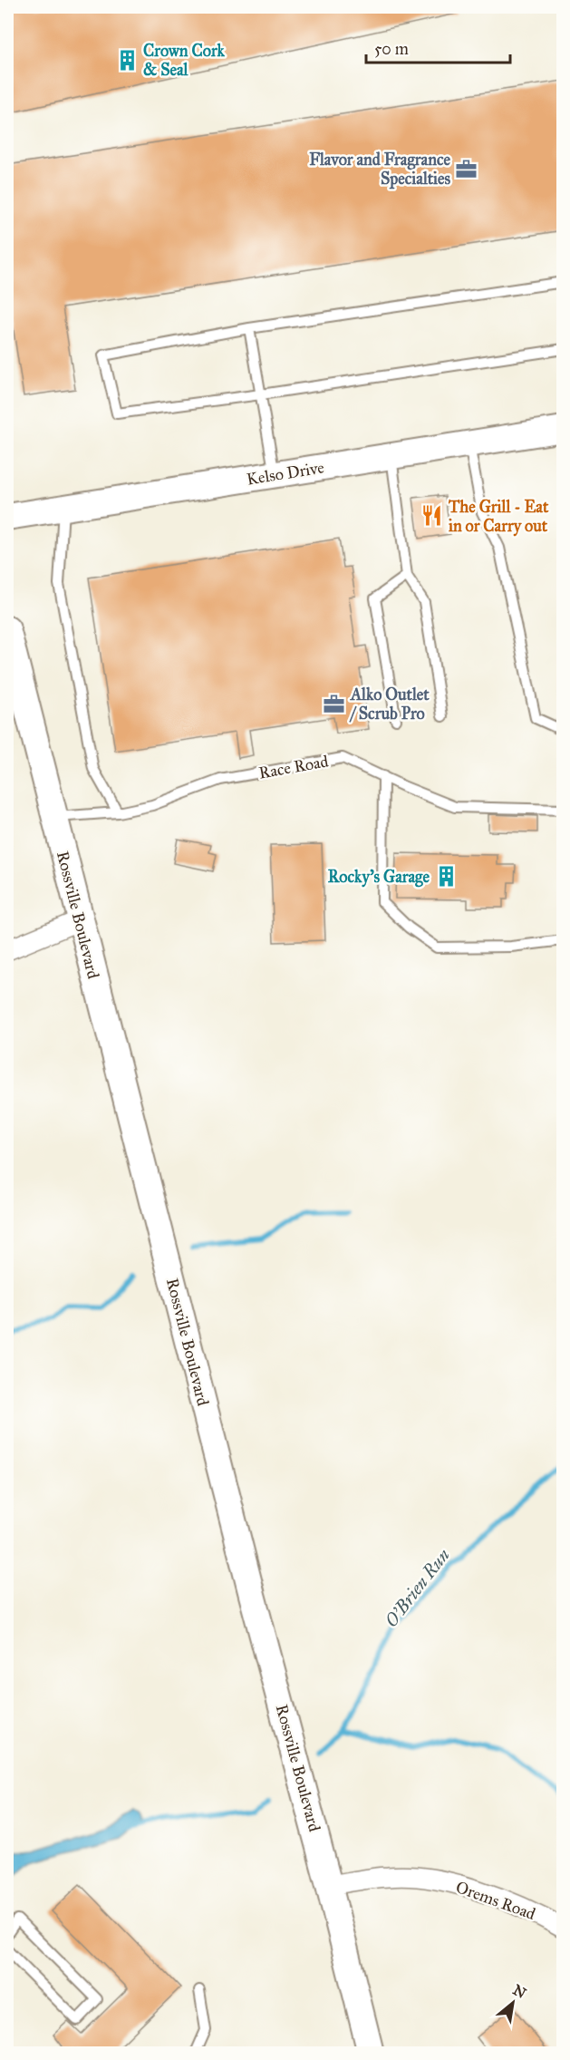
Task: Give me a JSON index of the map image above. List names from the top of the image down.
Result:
{
  "streets": {
    "main road": ["Kelso Drive", "Rossville Boulevard"],
    "street": ["Orems Road"],
    "lane": ["Race Road"]
  },
  "crossings": [
    ["Race Road", "Rossville Boulevard"],
    ["Rossville Boulevard", "Orems Road"]
  ],
  "water": ["O'Brien Run"],
  "places": {
    "building": ["Crown Cork & Seal", "Rocky's Garage"],
    "office": ["Flavor and Fragrance Specialties", "Alko Outlet / Scrub Pro"],
    "restaurant": ["The Grill - Eat in or Carry out"]
  },
  "scale_bar": "50 m",
  "north": "top right"
}
